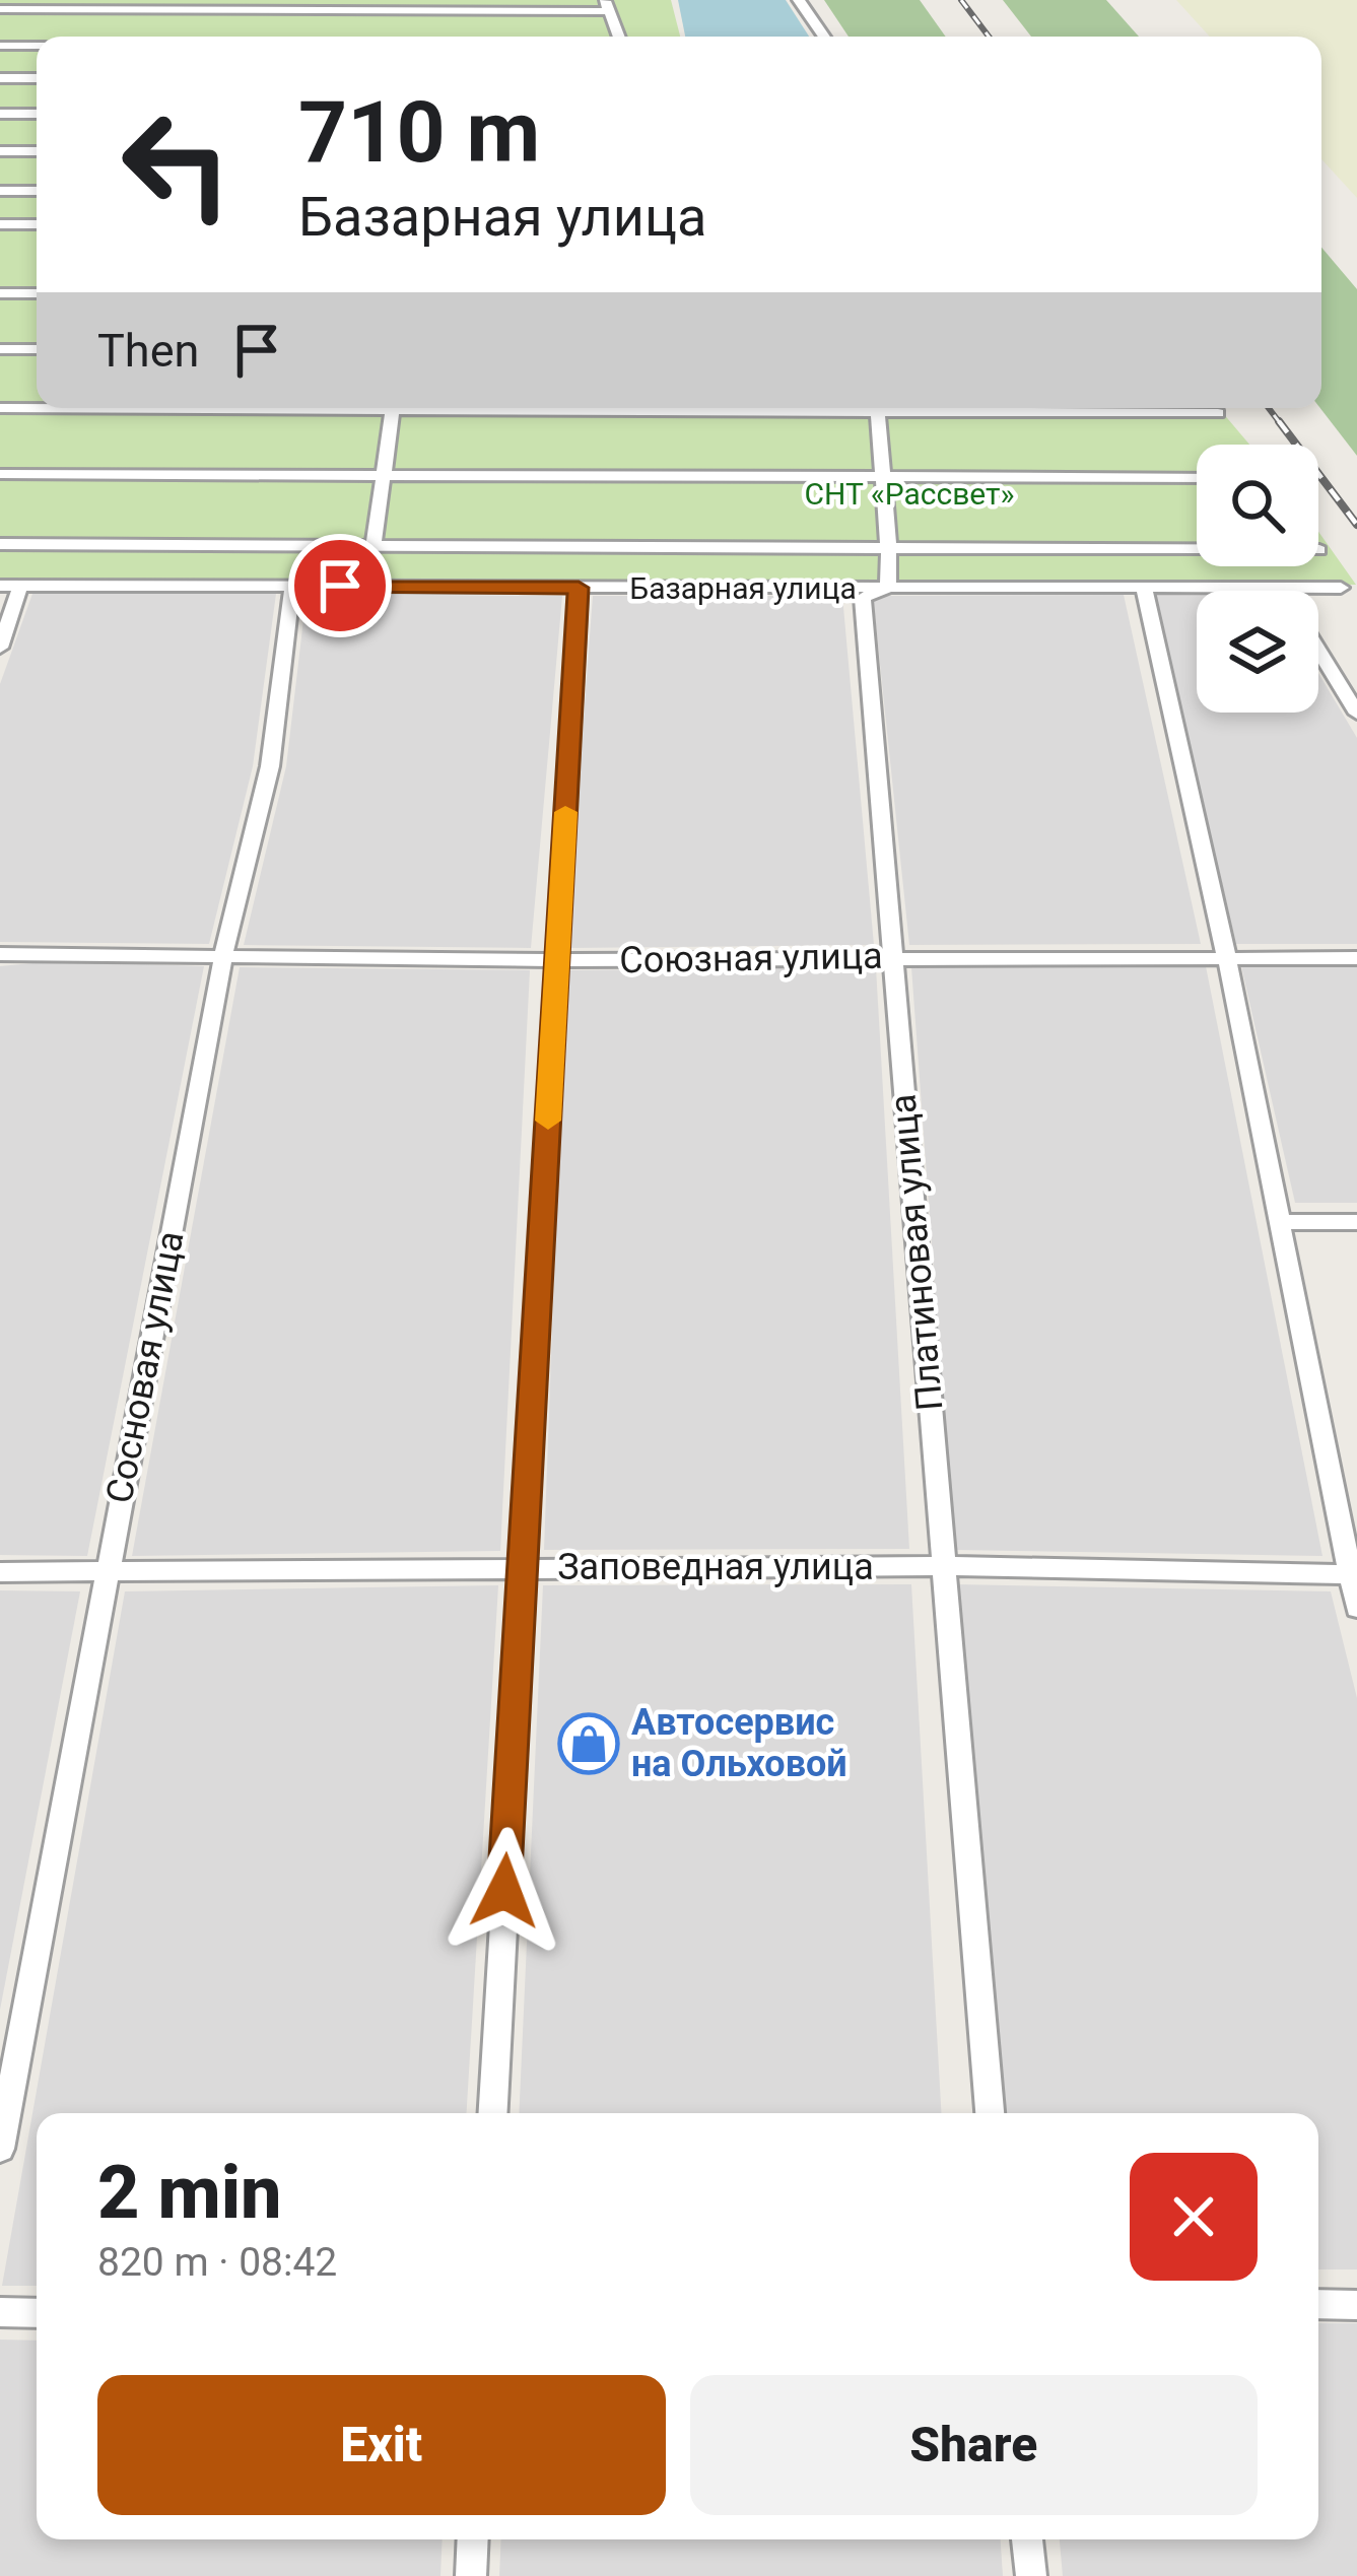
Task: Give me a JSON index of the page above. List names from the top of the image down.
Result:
{
  "streets": {
    "street": [
      "Базарная улица",
      "Союзная улица",
      "Платиновая улица",
      "Сосновая улица",
      "Заповедная улица"
    ]
  },
  "crossings": [
    ["Базарная улица", "Платиновая улица"],
    ["Базарная улица", "Сосновая улица"],
    ["Союзная улица", "Платиновая улица"],
    ["Союзная улица", "Сосновая улица"],
    ["Платиновая улица", "Заповедная улица"],
    ["Сосновая улица", "Заповедная улица"]
  ],
  "parks": ["СНТ «Рассвет»"],
  "places": {
    "shop": ["Автосервис на Ольховой"]
  },
  "page": {
    "turn": ["710 m", "Базарная улица"],
    "then": "Then",
    "heading": ["2 min", "820 m · 08:42"],
    "buttons": ["Exit", "Share"]
  }
}
